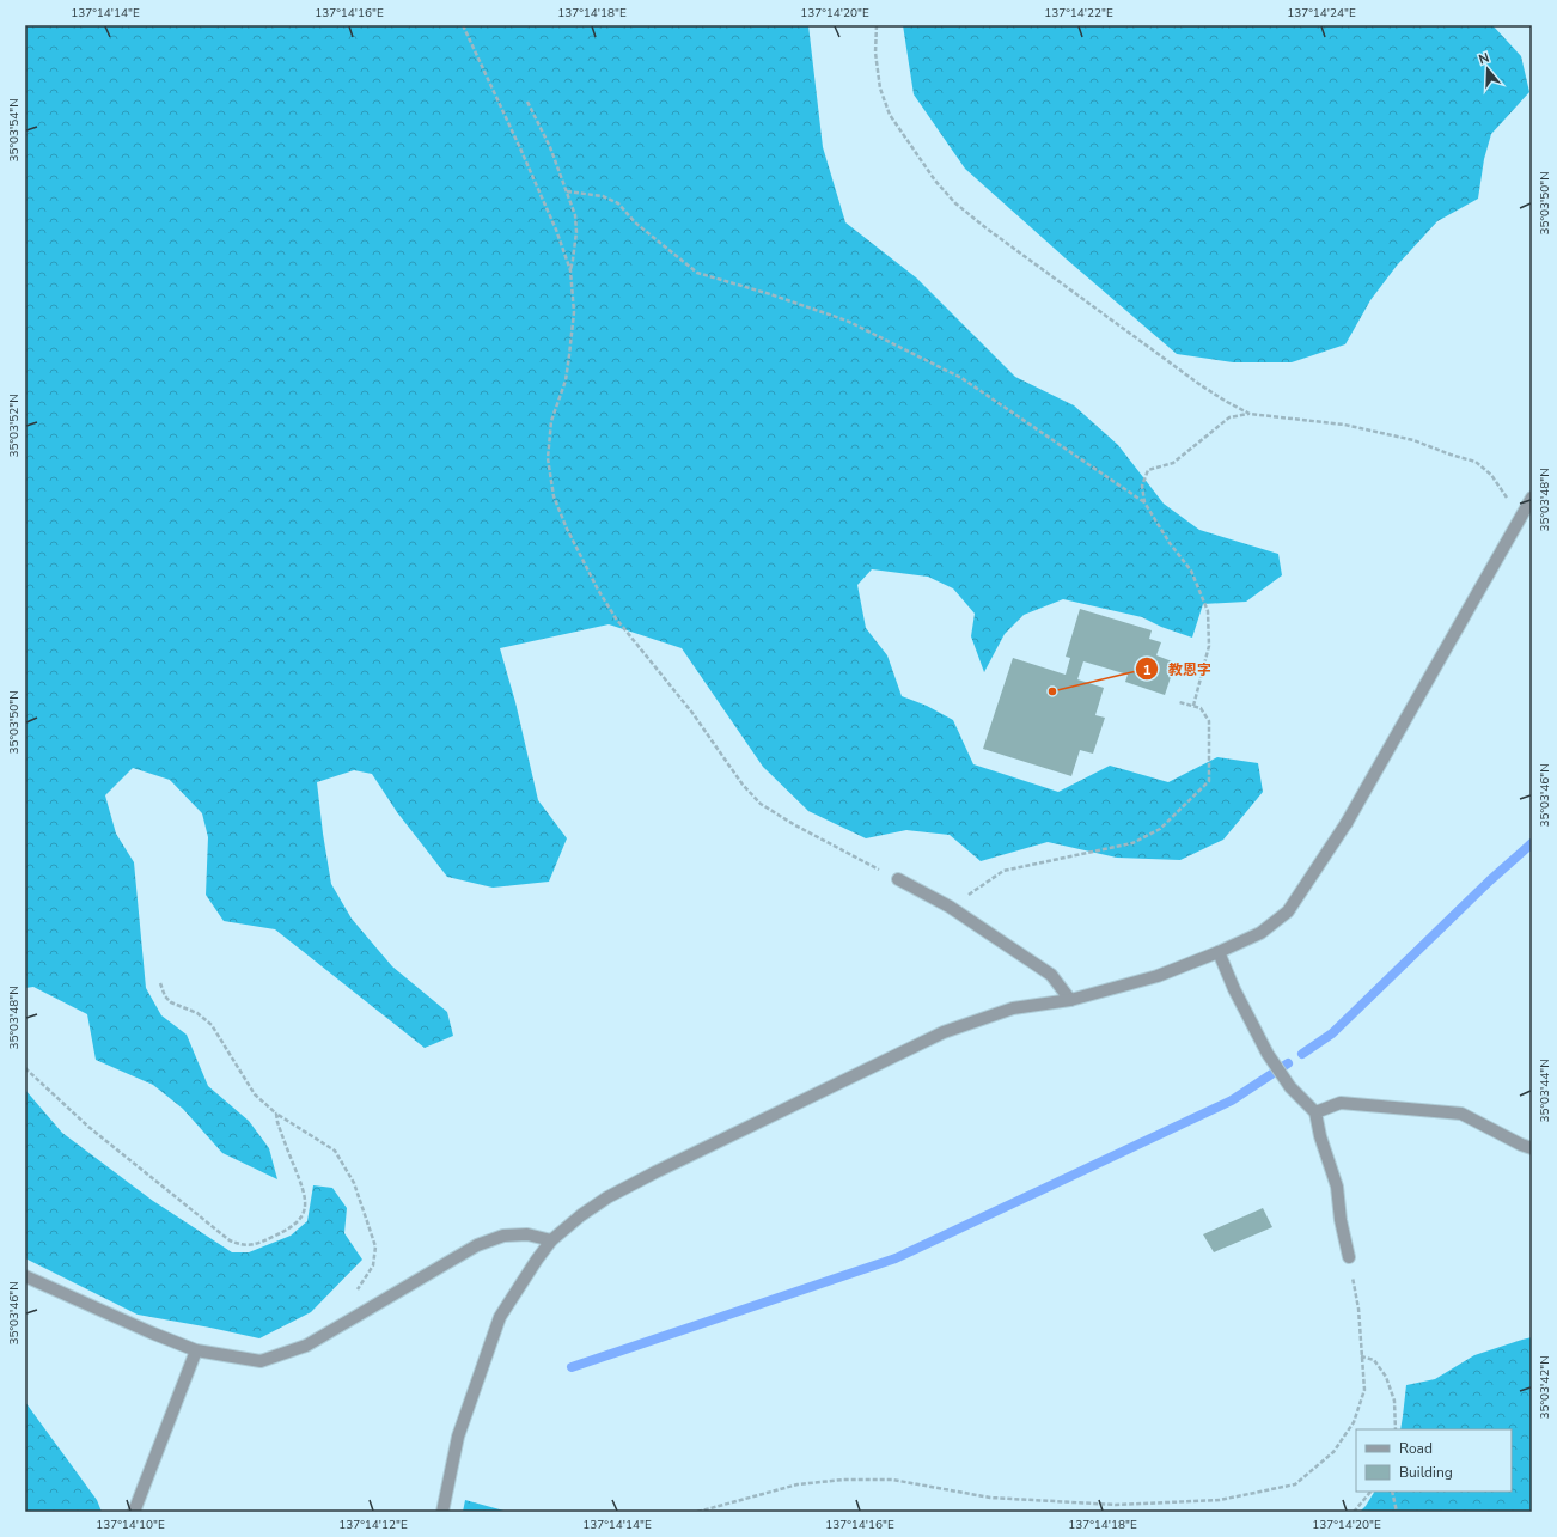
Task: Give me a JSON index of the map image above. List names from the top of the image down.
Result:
{
  "places": ["教恩字"],
  "legend": ["Road", "Building"],
  "north": "top",
  "coordinates": [
    "137°14'14\"E",
    "137°14'16\"E",
    "137°14'18\"E",
    "137°14'20\"E",
    "137°14'22\"E",
    "137°14'24\"E",
    "35°03'54\"N",
    "35°03'50\"N",
    "35°03'52\"N",
    "35°03'48\"N",
    "35°03'46\"N",
    "35°03'44\"N",
    "35°03'42\"N",
    "137°14'10\"E",
    "137°14'12\"E"
  ]
}
